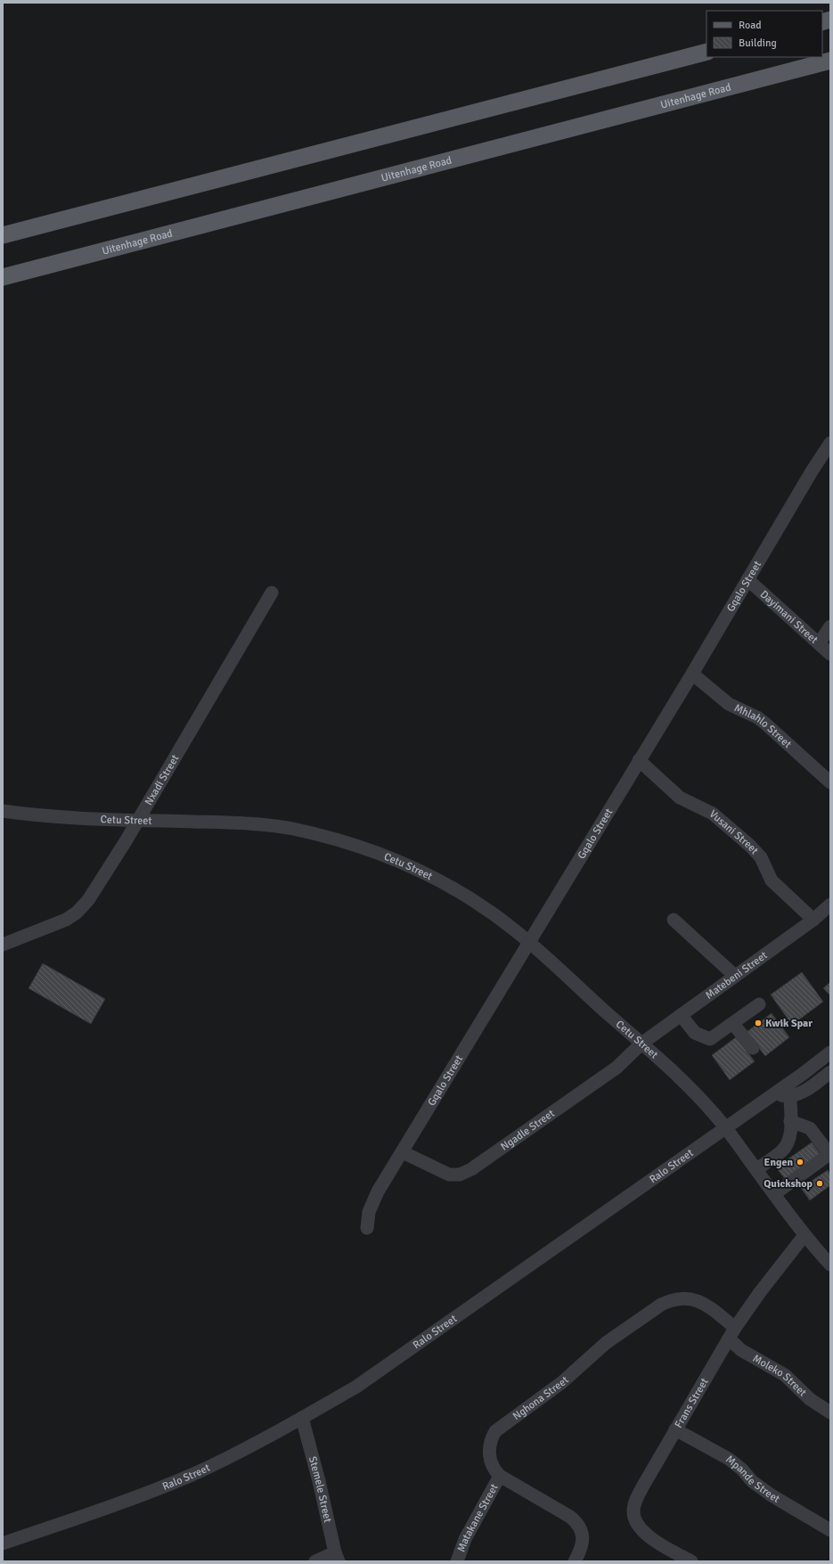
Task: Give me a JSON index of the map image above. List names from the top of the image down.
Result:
{
  "streets": {
    "main road": ["Uitenhage Road"],
    "street": [
      "Gqalo Street",
      "Dayimani Street",
      "Mhlahlo Street",
      "Nxadi Street",
      "Cetu Street",
      "Vusani Street",
      "Matebeni Street",
      "Ngadle Street",
      "Ralo Street",
      "Moleko Street",
      "Nghona Street",
      "Frans Street",
      "Mpande Street",
      "Stemele Street",
      "Matakane Street"
    ]
  },
  "crossings": [
    ["Gqalo Street", "Dayimani Street"],
    ["Gqalo Street", "Mhlahlo Street"],
    ["Gqalo Street", "Cetu Street"],
    ["Gqalo Street", "Vusani Street"],
    ["Gqalo Street", "Ngadle Street"],
    ["Nxadi Street", "Cetu Street"],
    ["Cetu Street", "Matebeni Street"],
    ["Cetu Street", "Ngadle Street"],
    ["Cetu Street", "Ralo Street"],
    ["Cetu Street", "Frans Street"],
    ["Vusani Street", "Matebeni Street"],
    ["Matebeni Street", "Ngadle Street"],
    ["Ralo Street", "Stemele Street"],
    ["Moleko Street", "Nghona Street"],
    ["Moleko Street", "Frans Street"],
    ["Nghona Street", "Frans Street"],
    ["Nghona Street", "Matakane Street"],
    ["Frans Street", "Mpande Street"]
  ],
  "places": ["Kwik Spar", "Engen", "Quickshop"],
  "legend": ["Road", "Building"]
}
